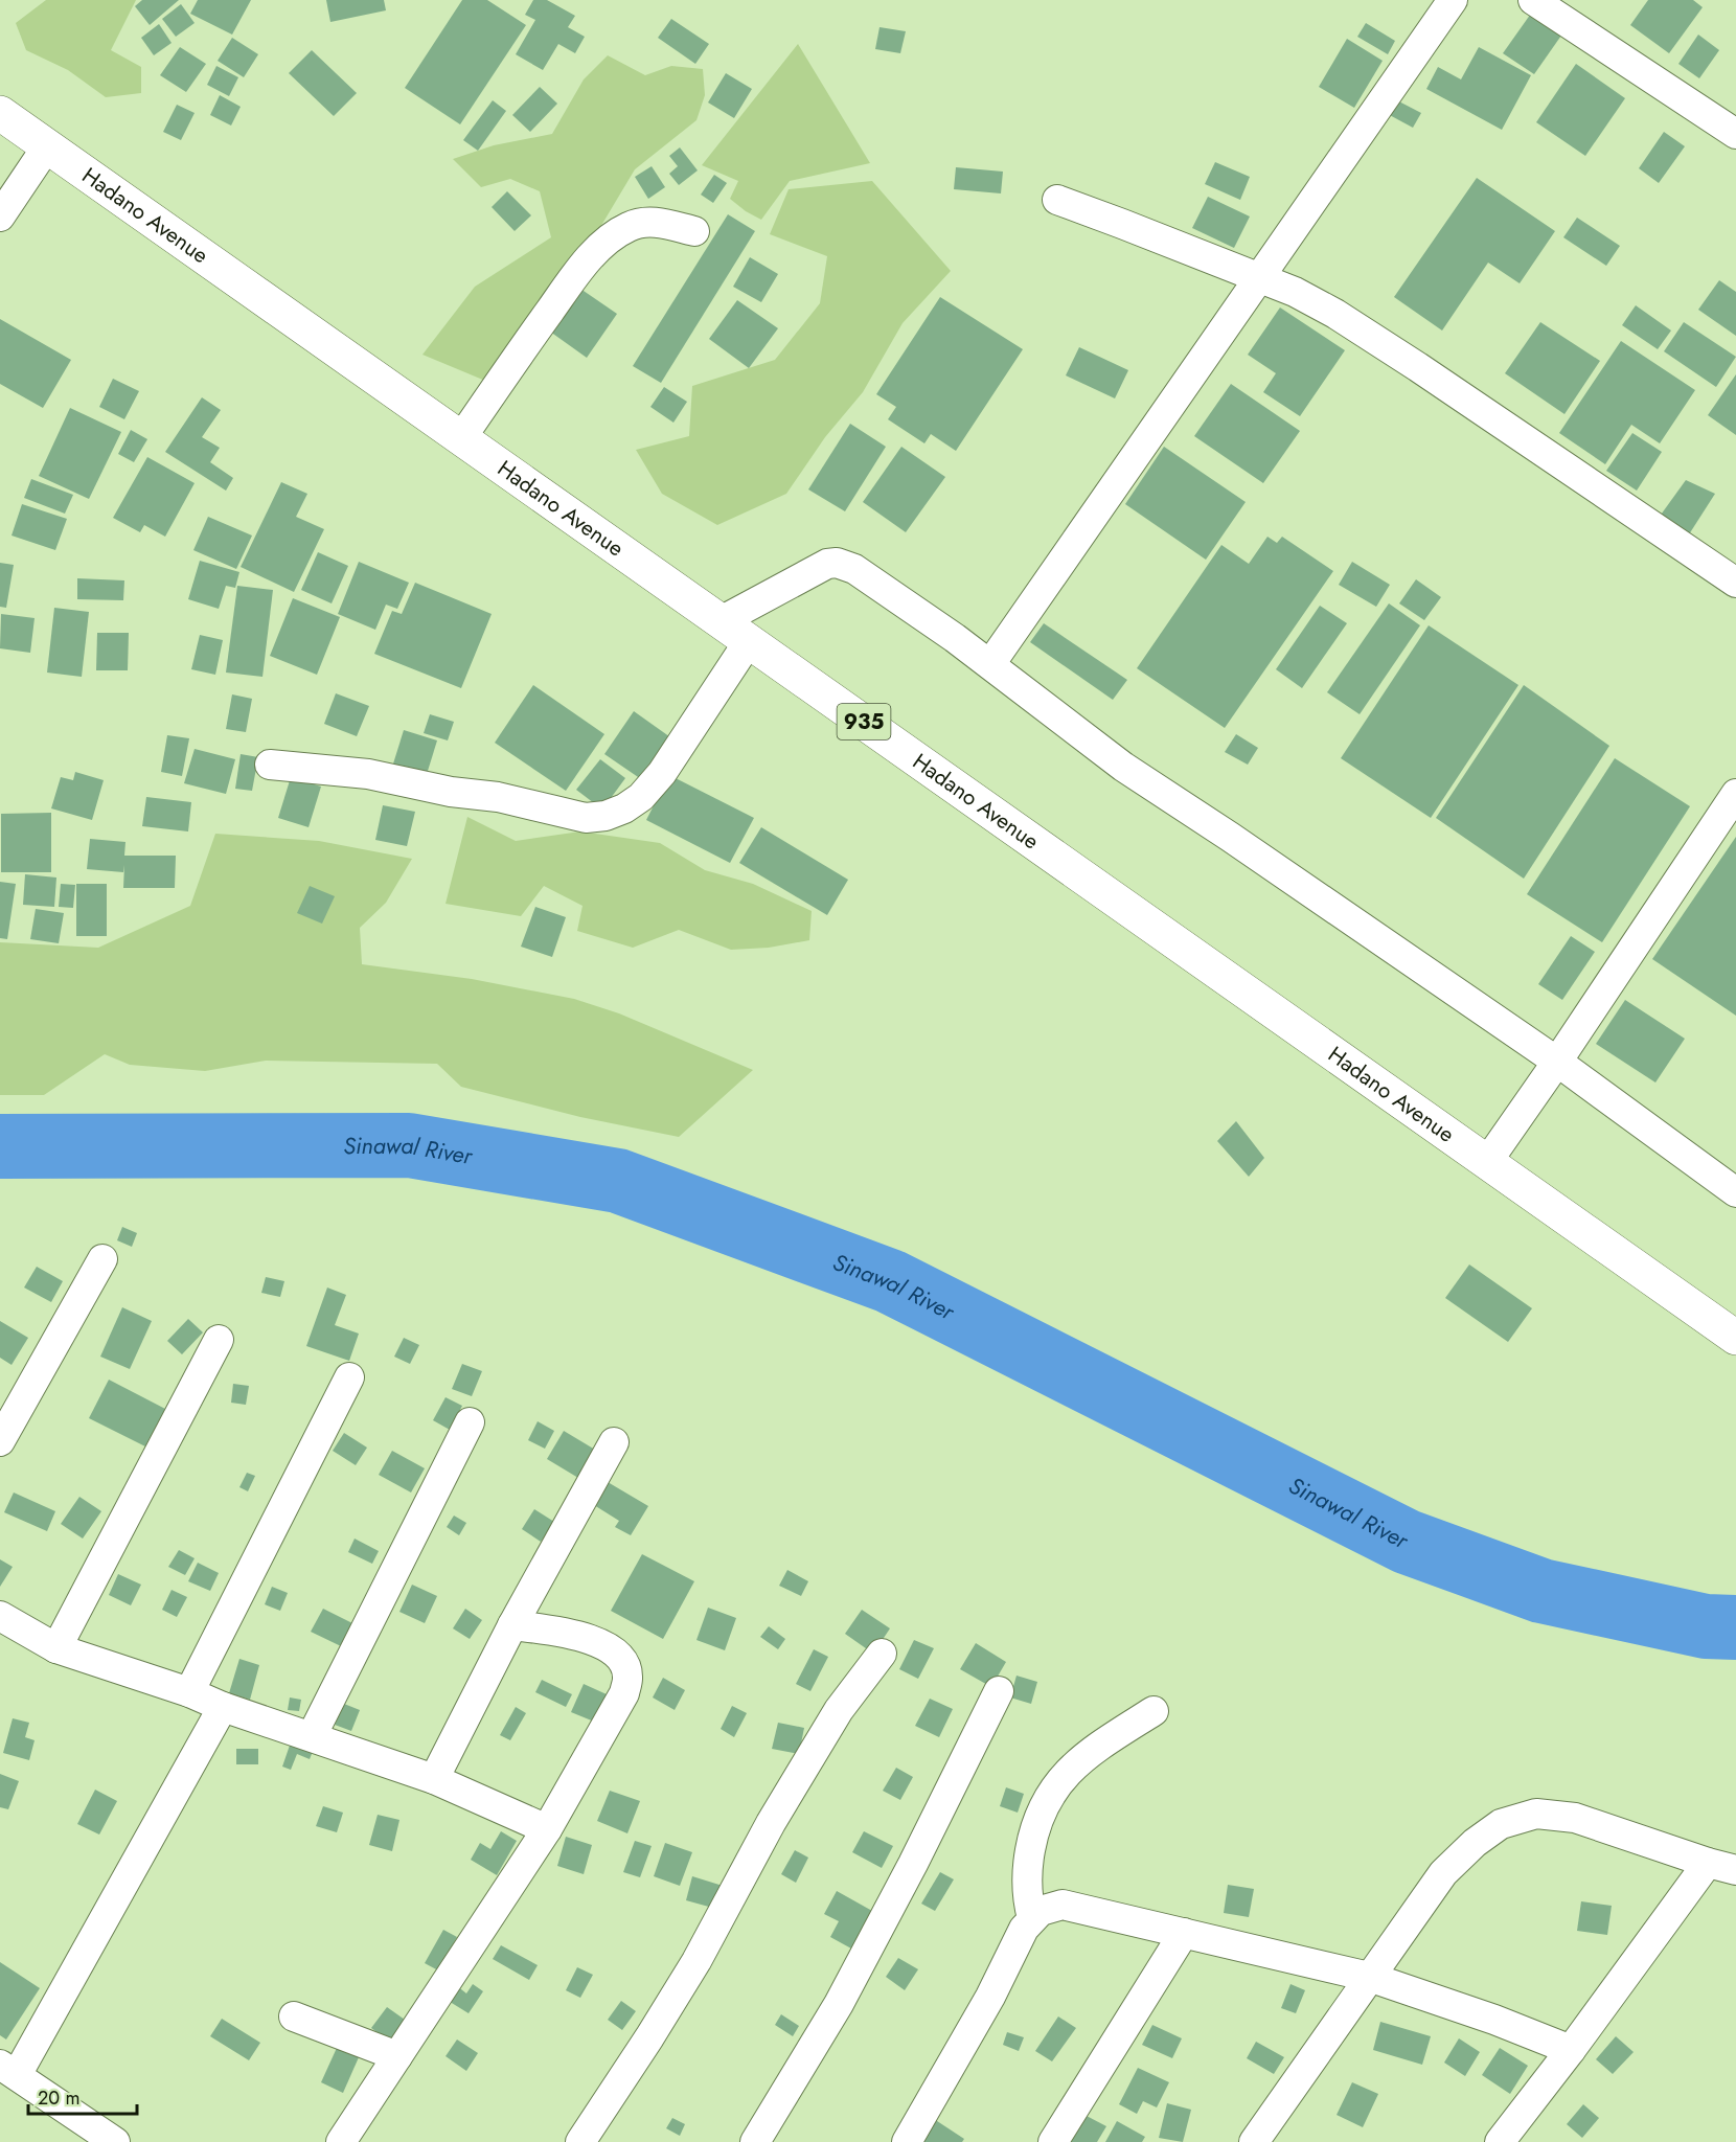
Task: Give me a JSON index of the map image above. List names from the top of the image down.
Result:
{
  "streets": {
    "main road": ["Hadano Avenue", "935"]
  },
  "water": ["Sinawal River"],
  "scale_bar": "20 m"
}
